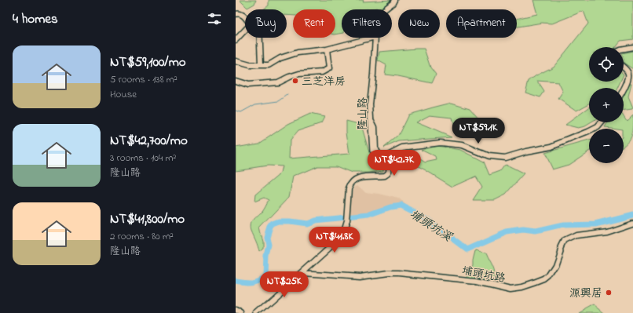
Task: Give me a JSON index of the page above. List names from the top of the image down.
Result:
{
  "streets": {
    "street": ["隆山路", "埔頭坑路"]
  },
  "crossings": [
    ["隆山路", "埔頭坑路"]
  ],
  "water": ["埔頭坑溪"],
  "places": ["三芝洋房", "源興居"],
  "page": {
    "heading": "4 homes",
    "chip": [
      "Buy",
      "Rent",
      "Filters",
      "New",
      "Apartment"
    ],
    "list": [
      {
        "name": "NT$59,100/mo",
        "note": "5 rooms · 138 m² · House"
      },
      {
        "name": "NT$42,700/mo",
        "note": "3 rooms · 104 m² · 隆山路"
      },
      {
        "name": "NT$41,800/mo",
        "note": "2 rooms · 80 m² · 隆山路"
      }
    ],
    "map_buttons": ["+", "−"],
    "price": [
      "NT$59.1K",
      "NT$42.7K",
      "NT$41.8K",
      "NT$25K"
    ]
  }
}
